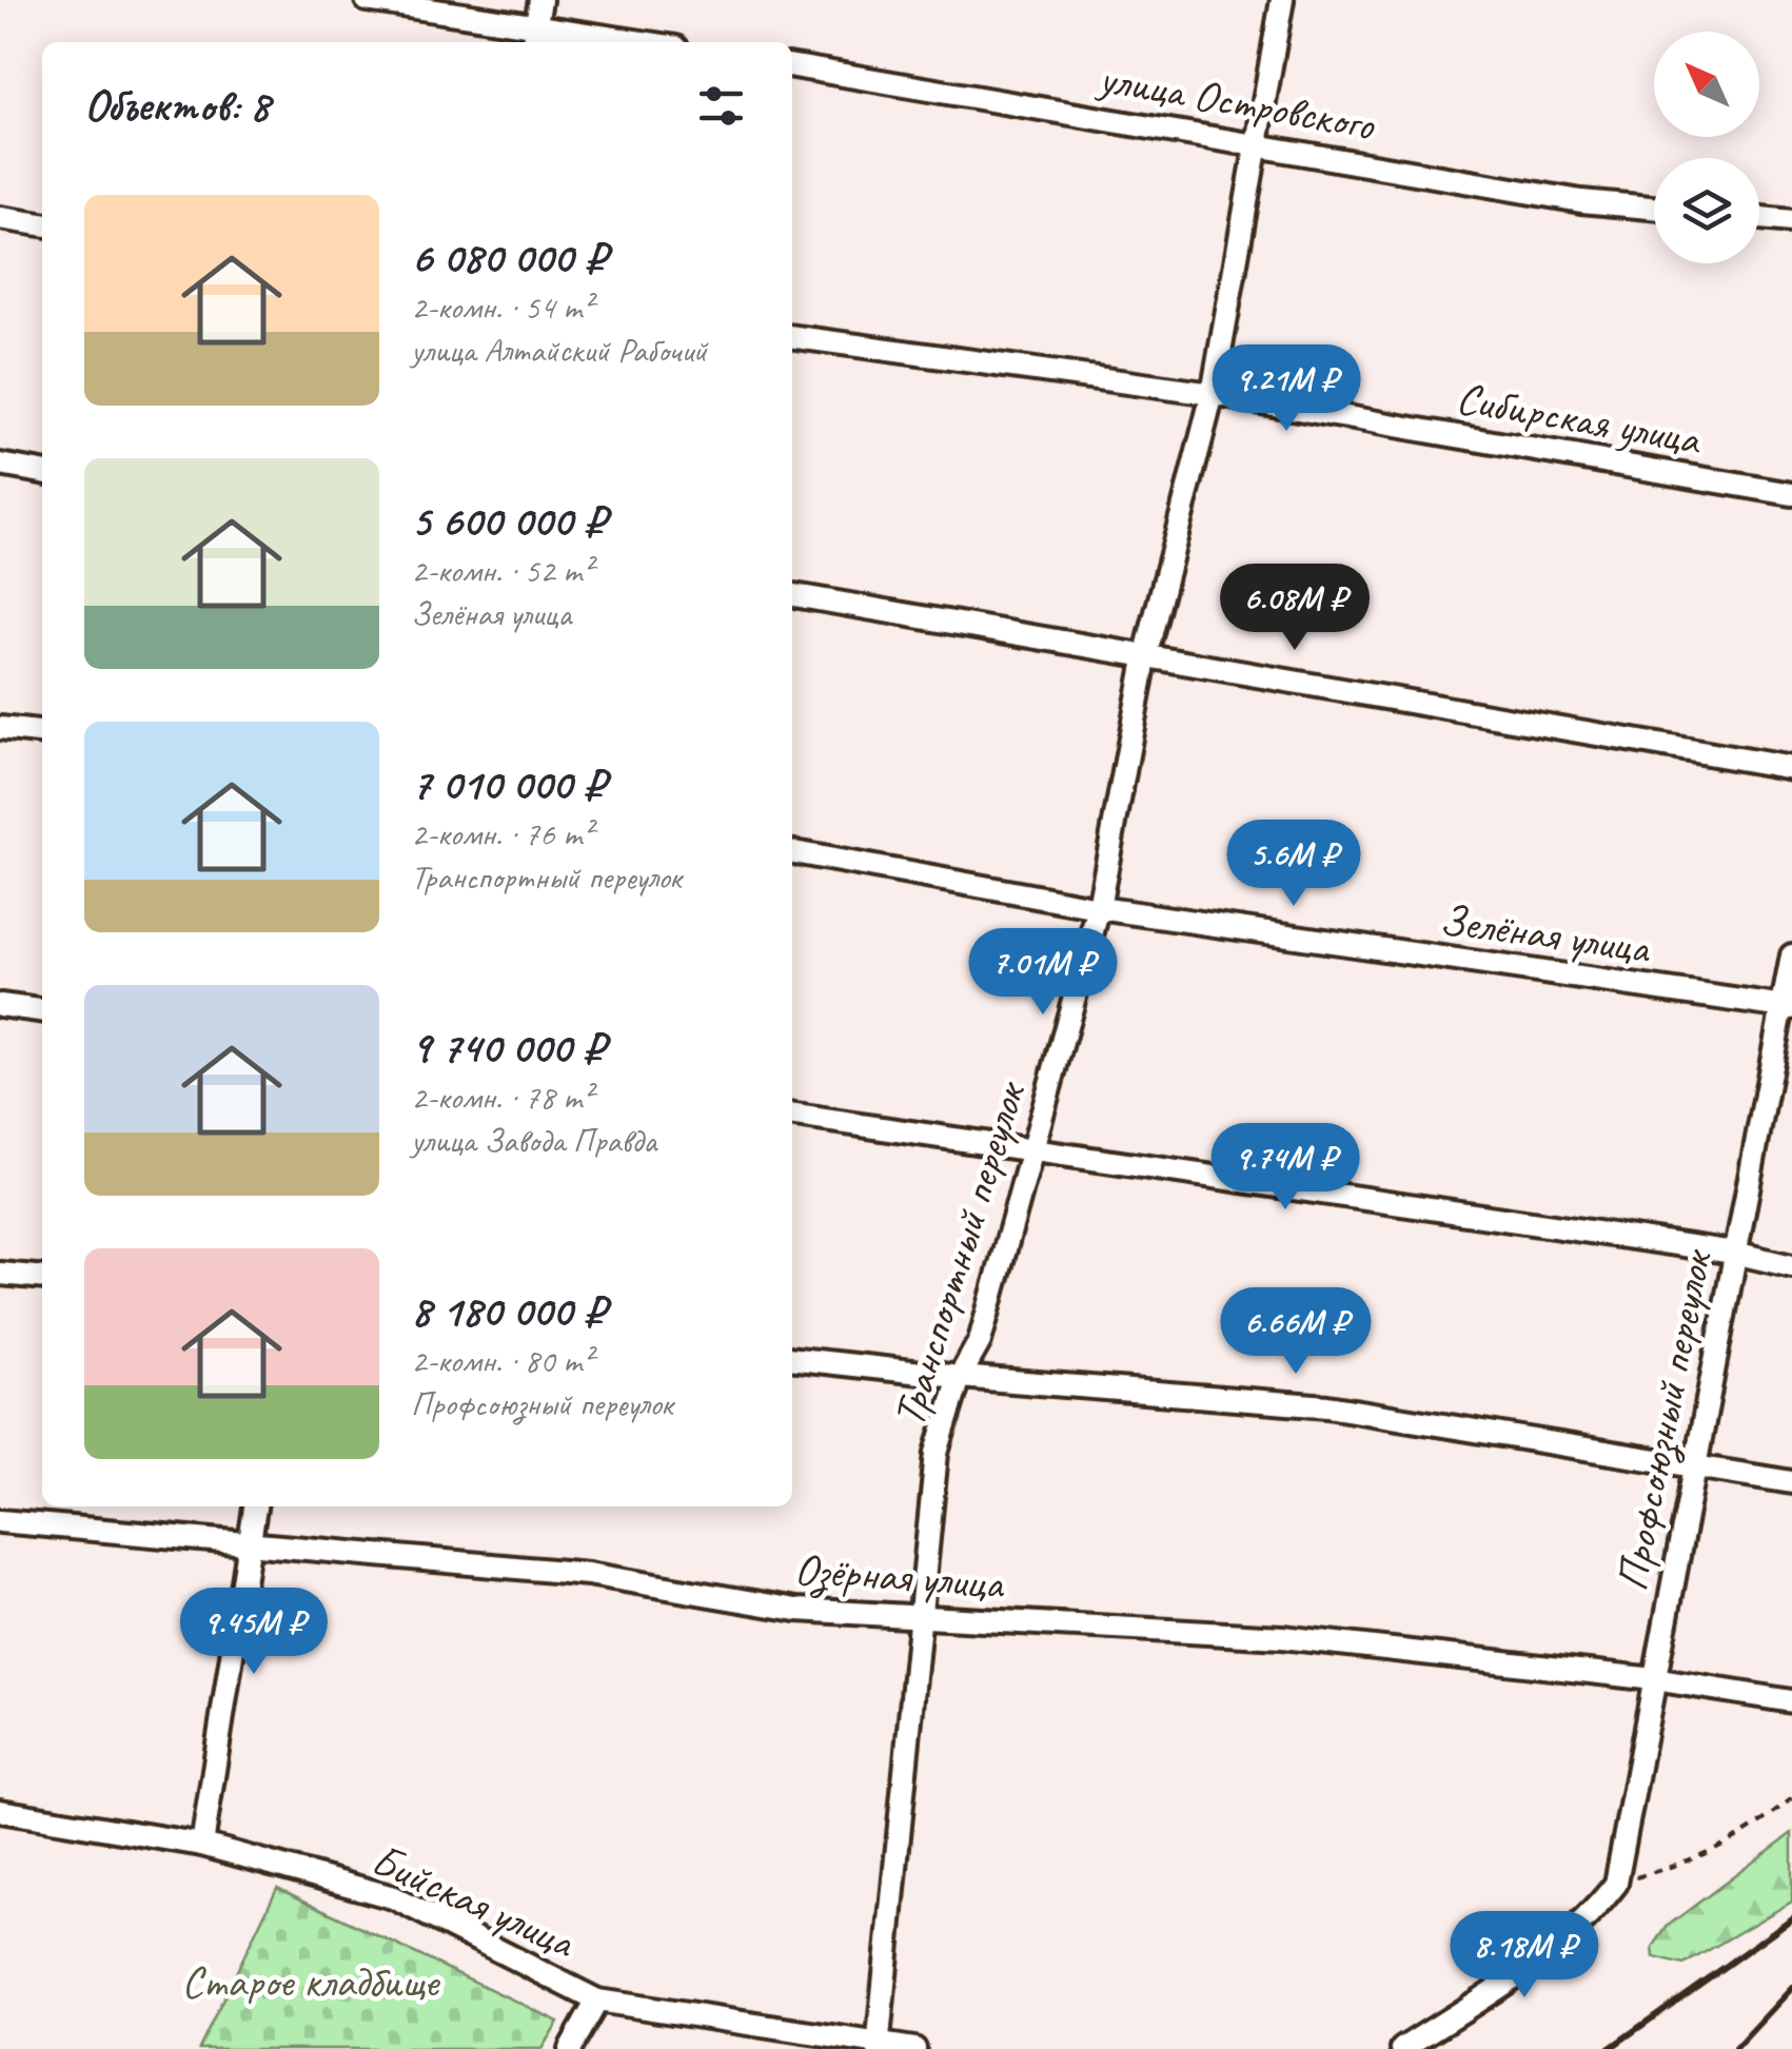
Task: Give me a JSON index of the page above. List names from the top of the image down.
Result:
{
  "streets": {
    "street": [
      "улица Островского",
      "Сибирская улица",
      "Зелёная улица",
      "Транспортный переулок",
      "Профсоюзный переулок",
      "Озёрная улица",
      "Бийская улица"
    ]
  },
  "crossings": [
    ["улица Островского", "Транспортный переулок"],
    ["Сибирская улица", "Транспортный переулок"],
    ["Зелёная улица", "Транспортный переулок"],
    ["Зелёная улица", "Профсоюзный переулок"],
    ["Транспортный переулок", "Озёрная улица"],
    ["Транспортный переулок", "Бийская улица"],
    ["Профсоюзный переулок", "Озёрная улица"]
  ],
  "parks": ["Старое кладбище"],
  "north": "top left",
  "page": {
    "heading": "Объектов: 8",
    "list": [
      {
        "name": "6 080 000 ₽",
        "note": "2-комн. · 54 m² · улица Алтайский Рабочий"
      },
      {
        "name": "5 600 000 ₽",
        "note": "2-комн. · 52 m² · Зелёная улица"
      },
      {
        "name": "7 010 000 ₽",
        "note": "2-комн. · 76 m² · Транспортный переулок"
      },
      {
        "name": "9 740 000 ₽",
        "note": "2-комн. · 78 m² · улица Завода Правда"
      },
      {
        "name": "8 180 000 ₽",
        "note": "2-комн. · 80 m² · Профсоюзный переулок"
      }
    ],
    "price": [
      "9.21M ₽",
      "6.08M ₽",
      "5.6M ₽",
      "7.01M ₽",
      "9.74M ₽",
      "6.66M ₽",
      "9.45M ₽",
      "8.18M ₽"
    ]
  }
}
